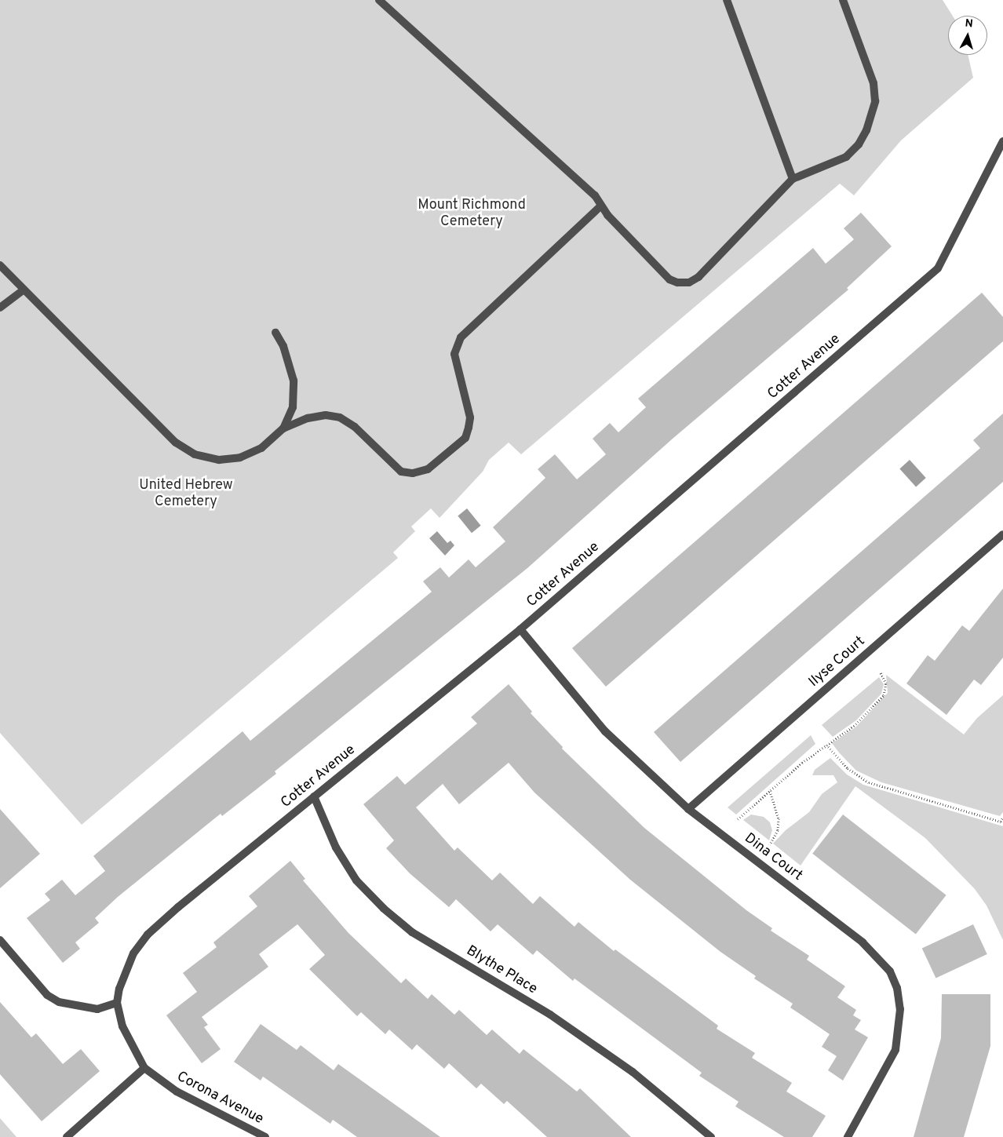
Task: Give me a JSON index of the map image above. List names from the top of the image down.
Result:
{
  "streets": {
    "street": [
      "Cotter Avenue",
      "Ilyse Court",
      "Dina Court",
      "Blythe Place",
      "Corona Avenue"
    ]
  },
  "crossings": [
    ["Cotter Avenue", "Dina Court"],
    ["Cotter Avenue", "Blythe Place"],
    ["Cotter Avenue", "Corona Avenue"],
    ["Ilyse Court", "Dina Court"]
  ],
  "parks": ["Mount Richmond Cemetery", "United Hebrew Cemetery"],
  "north": "top"
}
